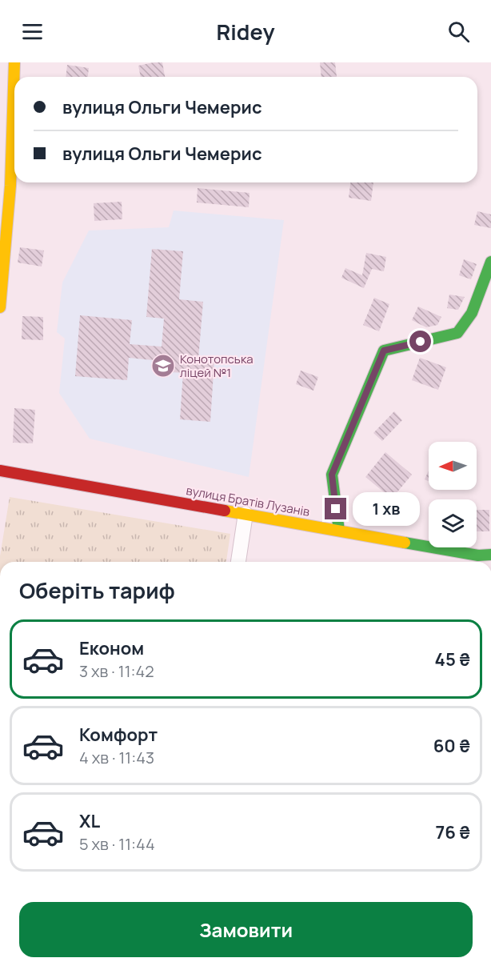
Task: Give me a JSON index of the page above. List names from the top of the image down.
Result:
{
  "streets": {
    "street": ["вулиця Братів Лузанів"]
  },
  "places": {
    "school or university": ["Конотопська ліцей №1"]
  },
  "north": "left",
  "page": {
    "header": "Ridey",
    "banner": ["вулиця Ольги Чемерис", "вулиця Ольги Чемерис"],
    "bubble": "1 хв",
    "heading": "Оберіть тариф",
    "list": [
      {
        "name": "Економ",
        "note": "3 хв · 11:42",
        "value": "45 ₴"
      },
      {
        "name": "Комфорт",
        "note": "4 хв · 11:43",
        "value": "60 ₴"
      },
      {
        "name": "XL",
        "note": "5 хв · 11:44",
        "value": "76 ₴"
      }
    ],
    "buttons": "Замовити"
  }
}
